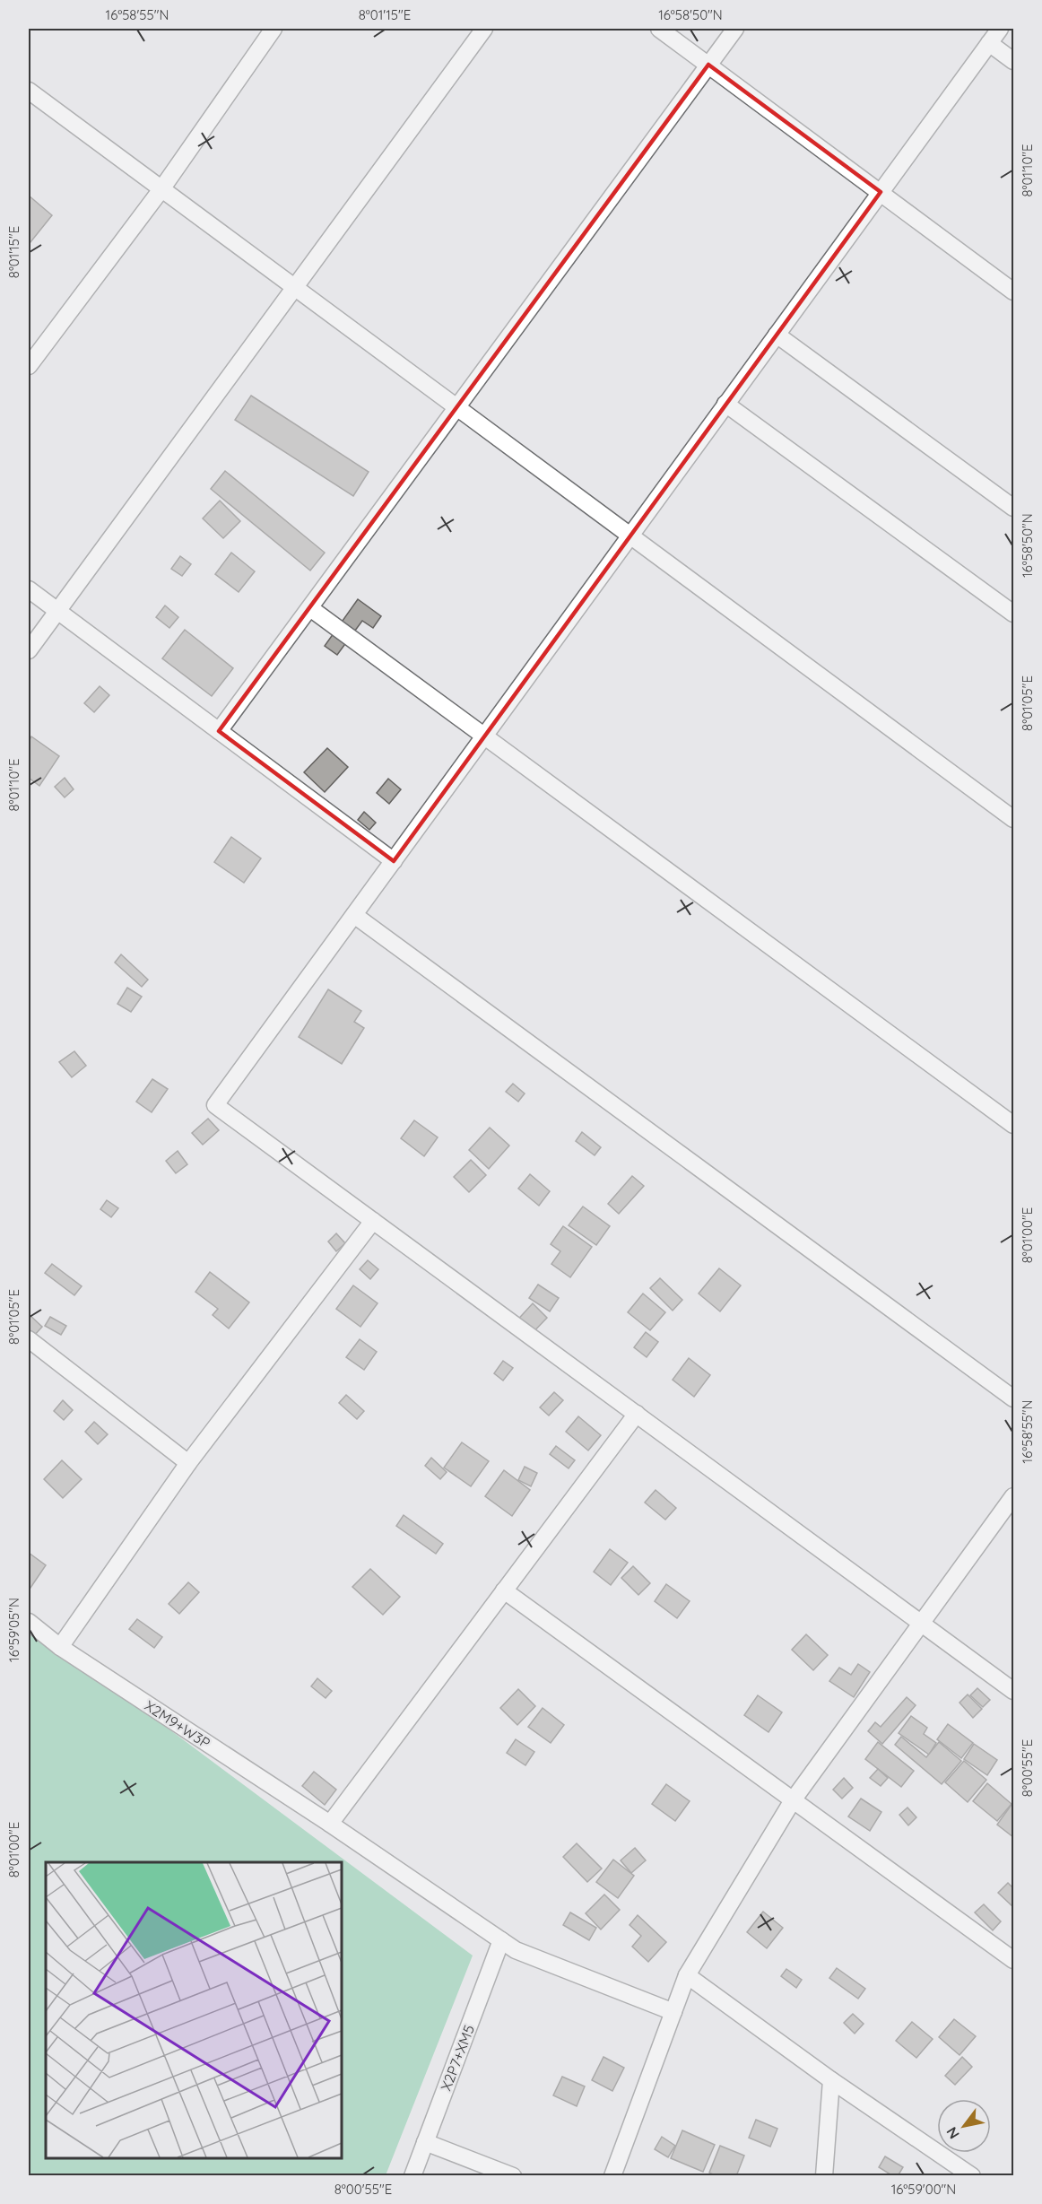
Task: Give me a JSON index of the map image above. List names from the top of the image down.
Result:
{
  "streets": {
    "street": ["X2M9+W3P", "X2P7+XM5"]
  },
  "crossings": [
    ["X2M9+W3P", "X2P7+XM5"]
  ],
  "north": "bottom left",
  "coordinates": [
    "16°58'55\"N",
    "8°01'15\"E",
    "16°58'50\"N",
    "8°01'10\"E",
    "8°01'05\"E",
    "8°01'00\"E",
    "16°59'05\"N",
    "8°00'55\"E",
    "16°59'00\"N"
  ]
}
